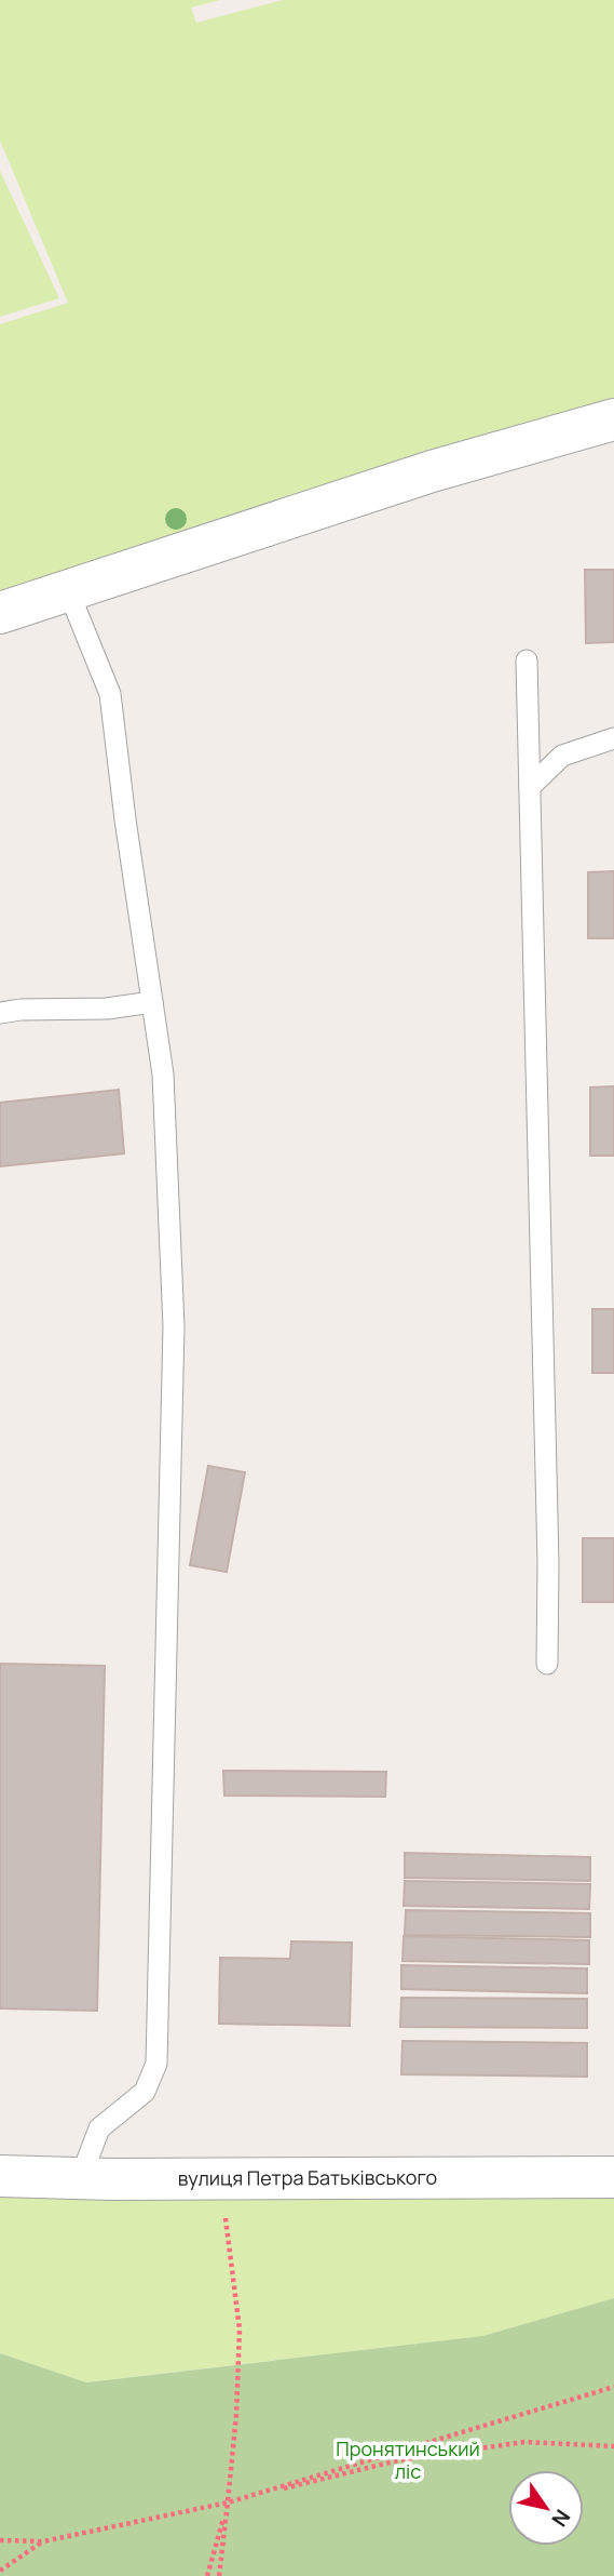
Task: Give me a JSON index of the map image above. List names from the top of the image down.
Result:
{
  "streets": {
    "street": ["вулиця Петра Батьківського"]
  },
  "parks": ["Пронятинський ліс"],
  "north": "bottom right"
}
